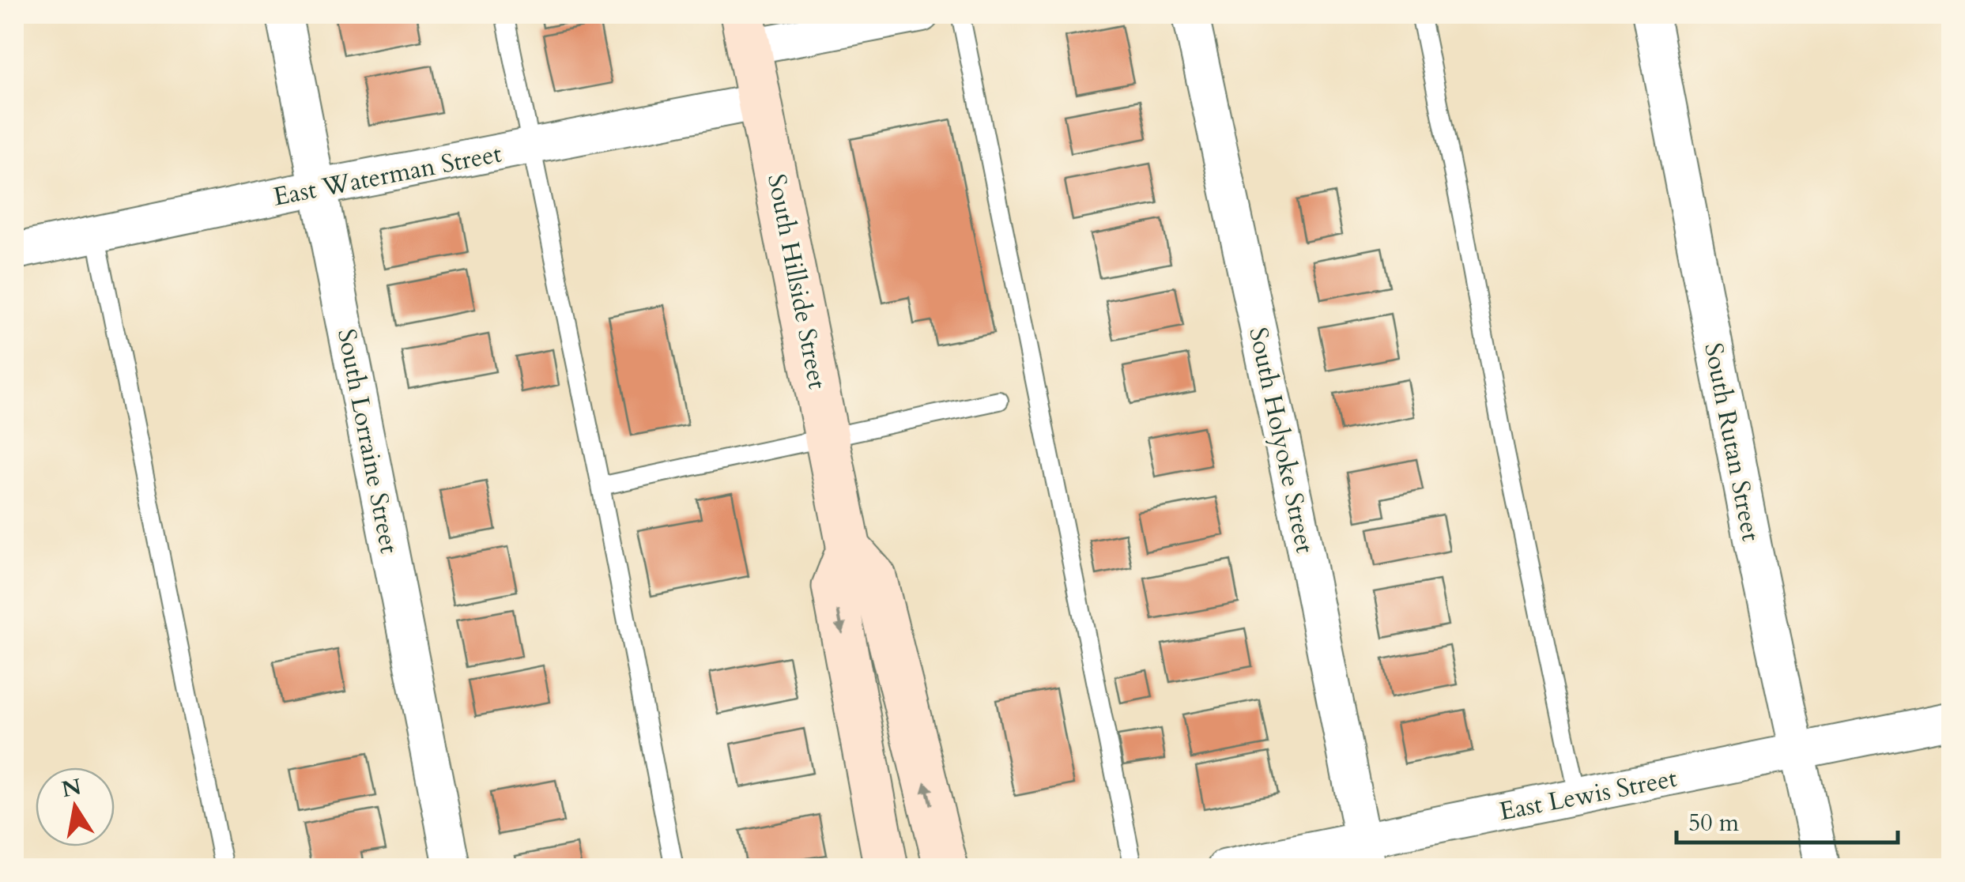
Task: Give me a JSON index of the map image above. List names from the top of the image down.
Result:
{
  "streets": {
    "main road": ["South Hillside Street"],
    "street": [
      "East Waterman Street",
      "South Holyoke Street",
      "South Lorraine Street",
      "South Rutan Street",
      "East Lewis Street"
    ]
  },
  "crossings": [
    ["East Waterman Street", "South Hillside Street"],
    ["East Waterman Street", "South Lorraine Street"],
    ["South Holyoke Street", "East Lewis Street"],
    ["South Rutan Street", "East Lewis Street"]
  ],
  "scale_bar": "50 m",
  "north": "top"
}
